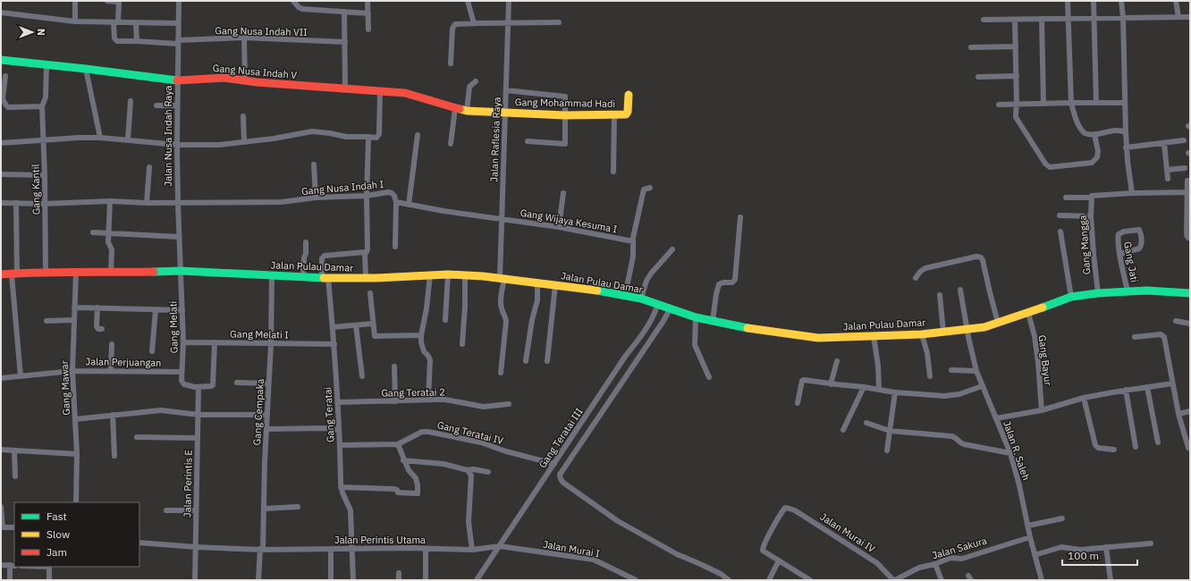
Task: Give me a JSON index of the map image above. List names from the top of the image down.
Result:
{
  "streets": {
    "street": [
      "Gang Nusa Indah VII",
      "Gang Nusa Indah V",
      "Gang Mohammad Hadi",
      "Jalan Nusa Indah Raya",
      "Jalan Raflesia Raya",
      "Gang Nusa Indah I",
      "Gang Kantil",
      "Gang Wijaya Kesuma I",
      "Gang Mangga",
      "Gang Jati",
      "Jalan Pulau Damar",
      "Gang Melati",
      "Gang Melati I",
      "Gang Bayur",
      "Jalan Perjuangan",
      "Gang Mawar",
      "Gang Teratai 2",
      "Gang Cempaka",
      "Gang Teratai",
      "Gang Teratai IV",
      "Gang Teratai III",
      "Jalan R. Saleh",
      "Jalan Perintis E",
      "Jalan Murai IV",
      "Jalan Perintis Utama",
      "Jalan Sakura",
      "Jalan Murai I"
    ]
  },
  "crossings": [
    ["Gang Nusa Indah VII", "Jalan Nusa Indah Raya"],
    ["Gang Nusa Indah V", "Gang Mohammad Hadi"],
    ["Gang Nusa Indah V", "Jalan Nusa Indah Raya"],
    ["Gang Nusa Indah V", "Jalan Raflesia Raya"],
    ["Gang Nusa Indah V", "Gang Kantil"],
    ["Gang Mohammad Hadi", "Jalan Raflesia Raya"],
    ["Jalan Nusa Indah Raya", "Gang Nusa Indah I"],
    ["Jalan Nusa Indah Raya", "Jalan Pulau Damar"],
    ["Jalan Nusa Indah Raya", "Gang Melati"],
    ["Jalan Raflesia Raya", "Gang Nusa Indah I"],
    ["Jalan Raflesia Raya", "Gang Wijaya Kesuma I"],
    ["Jalan Raflesia Raya", "Jalan Pulau Damar"],
    ["Gang Nusa Indah I", "Gang Kantil"],
    ["Gang Nusa Indah I", "Gang Wijaya Kesuma I"],
    ["Gang Kantil", "Jalan Pulau Damar"],
    ["Gang Mangga", "Jalan Pulau Damar"],
    ["Gang Jati", "Jalan Pulau Damar"],
    ["Jalan Pulau Damar", "Gang Melati"],
    ["Jalan Pulau Damar", "Gang Bayur"],
    ["Jalan Pulau Damar", "Gang Mawar"],
    ["Jalan Pulau Damar", "Gang Cempaka"],
    ["Jalan Pulau Damar", "Gang Teratai"],
    ["Jalan Pulau Damar", "Gang Teratai III"],
    ["Jalan Pulau Damar", "Jalan R. Saleh"],
    ["Gang Melati", "Gang Melati I"],
    ["Gang Melati", "Jalan Perjuangan"],
    ["Gang Melati", "Jalan Perintis E"],
    ["Gang Melati I", "Gang Cempaka"],
    ["Gang Melati I", "Gang Teratai"],
    ["Jalan Perjuangan", "Gang Mawar"],
    ["Gang Teratai 2", "Gang Teratai"],
    ["Gang Cempaka", "Jalan Perintis Utama"],
    ["Gang Teratai", "Gang Teratai IV"],
    ["Gang Teratai", "Jalan Perintis Utama"],
    ["Gang Teratai IV", "Gang Teratai III"],
    ["Gang Teratai III", "Jalan Perintis Utama"],
    ["Gang Teratai III", "Jalan Murai I"],
    ["Jalan R. Saleh", "Jalan Sakura"],
    ["Jalan Perintis E", "Jalan Perintis Utama"],
    ["Jalan Murai IV", "Jalan Sakura"],
    ["Jalan Perintis Utama", "Jalan Murai I"]
  ],
  "legend": ["Fast", "Slow", "Jam"],
  "scale_bar": "100 m",
  "north": "right"
}
